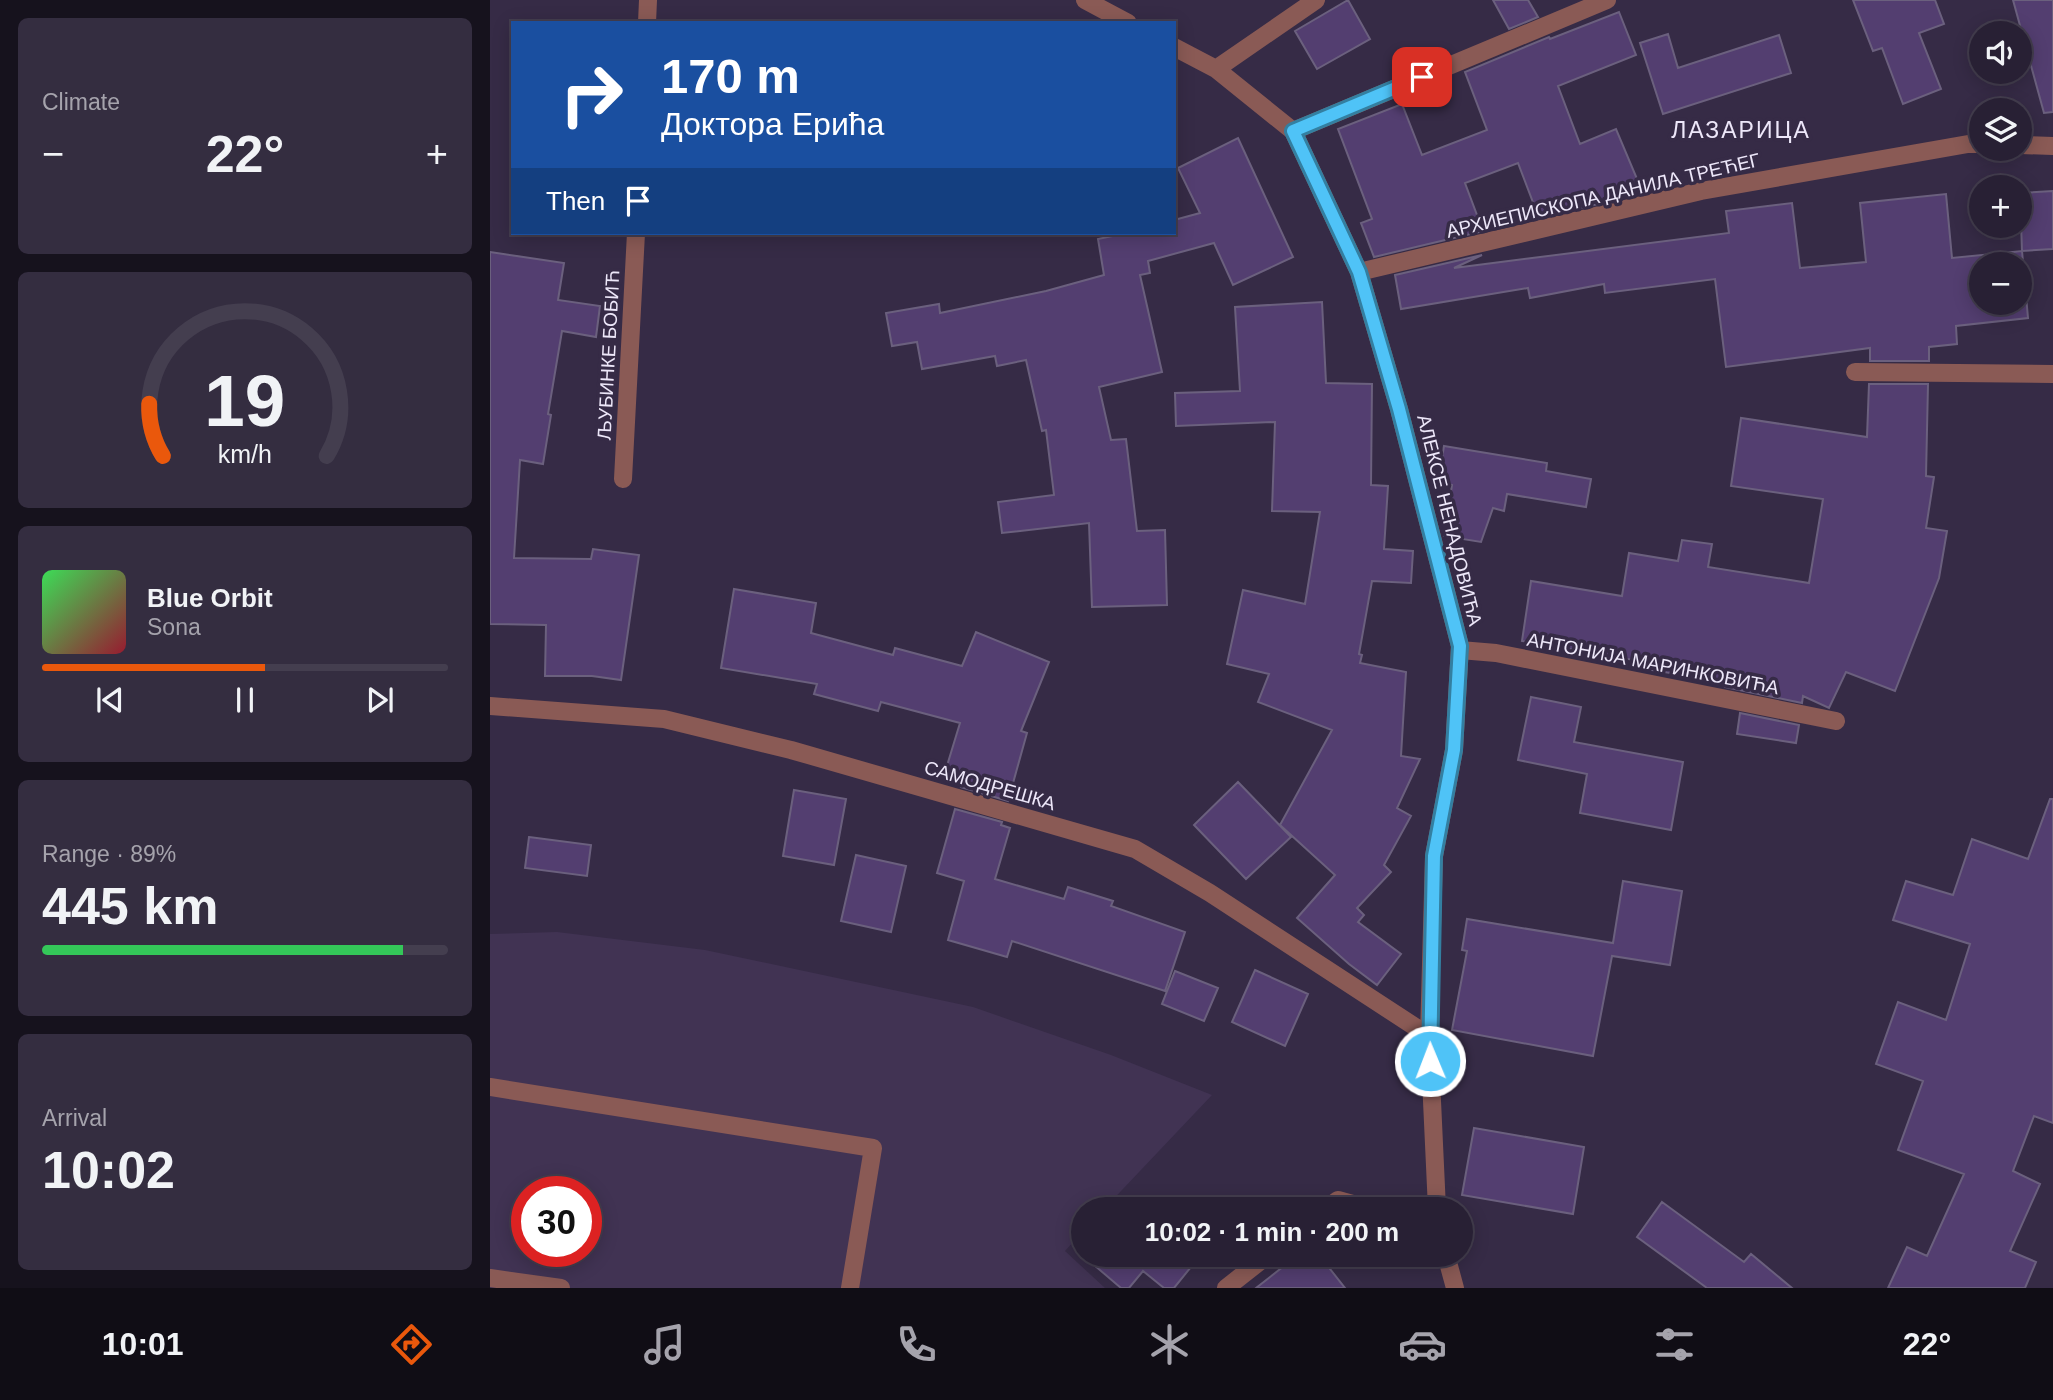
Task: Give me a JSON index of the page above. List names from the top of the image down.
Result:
{
  "streets": {
    "street": [
      "АРХИЕПИСКОПА ДАНИЛА ТРЕЋЕГ",
      "ЉУБИНКЕ БОБИЋ",
      "АЛЕКСЕ НЕНАДОВИЋА",
      "АНТОНИЈА МАРИНКОВИЋА",
      "САМОДРЕШКА"
    ]
  },
  "crossings": [
    ["АРХИЕПИСКОПА ДАНИЛА ТРЕЋЕГ", "АЛЕКСЕ НЕНАДОВИЋА"],
    ["АЛЕКСЕ НЕНАДОВИЋА", "АНТОНИЈА МАРИНКОВИЋА"],
    ["АЛЕКСЕ НЕНАДОВИЋА", "САМОДРЕШКА"]
  ],
  "districts": ["ЛАЗАРИЦА"],
  "page": {
    "tile": [
      "Climate",
      ["Range · 89%", "445 km"],
      ["Arrival", "10:02"]
    ],
    "map_buttons": ["+", "−"],
    "turn": ["170 m", "Доктора Ерића"],
    "heat": ["−", "22°", "+"],
    "then": "Then",
    "song": ["Blue Orbit", "Sona"],
    "limit": "30",
    "trip": "10:02 · 1 min · 200 m",
    "tabs": ["10:01", "22°"],
    "gauge": ["19", "km/h"]
  }
}
